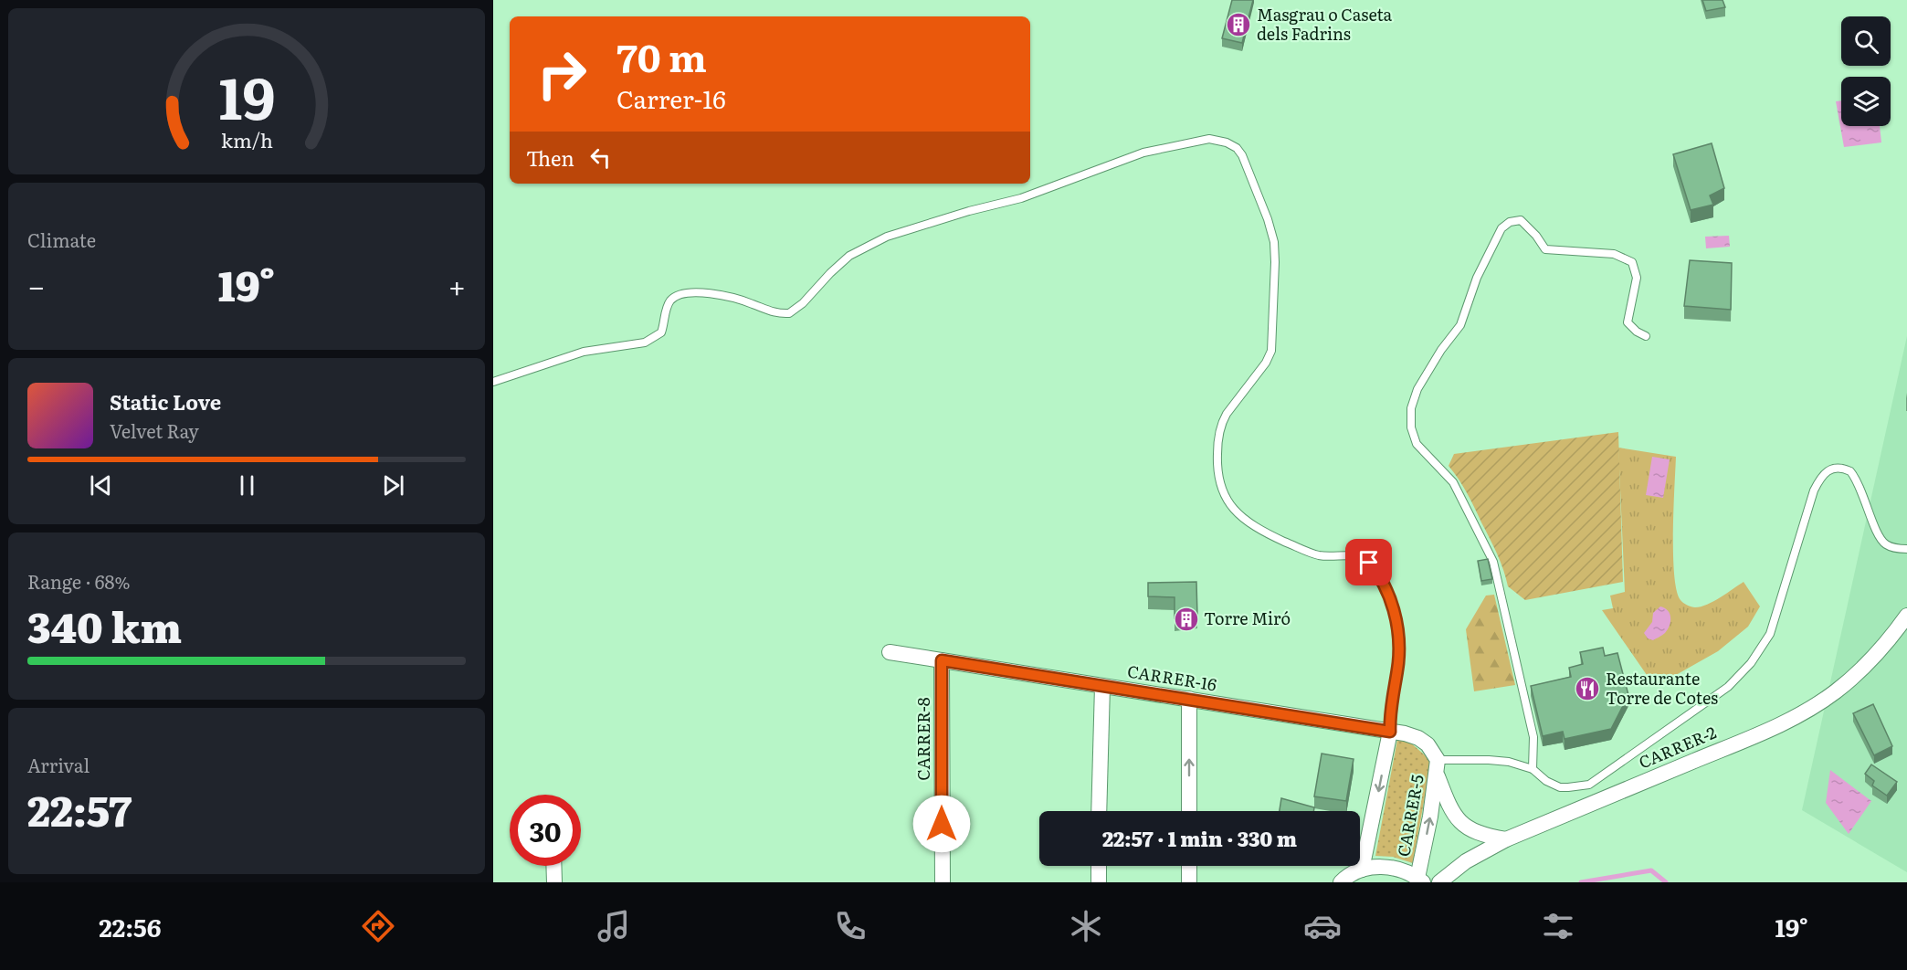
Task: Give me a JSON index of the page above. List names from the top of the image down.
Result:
{
  "streets": {
    "street": [
      "CARRER-16",
      "CARRER-8",
      "CARRER-2",
      "CARRER-5"
    ]
  },
  "crossings": [
    ["CARRER-16", "CARRER-8"],
    ["CARRER-16", "CARRER-2"],
    ["CARRER-16", "CARRER-5"]
  ],
  "places": {
    "building": ["Masgrau o Caseta dels Fadrins", "Torre Miró"],
    "restaurant": ["Restaurante Torre de Cotes"]
  },
  "page": {
    "turn": ["70 m", "Carrer-16"],
    "then": "Then",
    "tile": [
      "Climate",
      ["Range · 68%", "340 km"],
      ["Arrival", "22:57"]
    ],
    "heat": ["−", "19°", "+"],
    "song": ["Static Love", "Velvet Ray"],
    "limit": "30",
    "trip": "22:57 · 1 min · 330 m",
    "tabs": ["22:56", "19°"],
    "gauge": ["19", "km/h"]
  }
}
